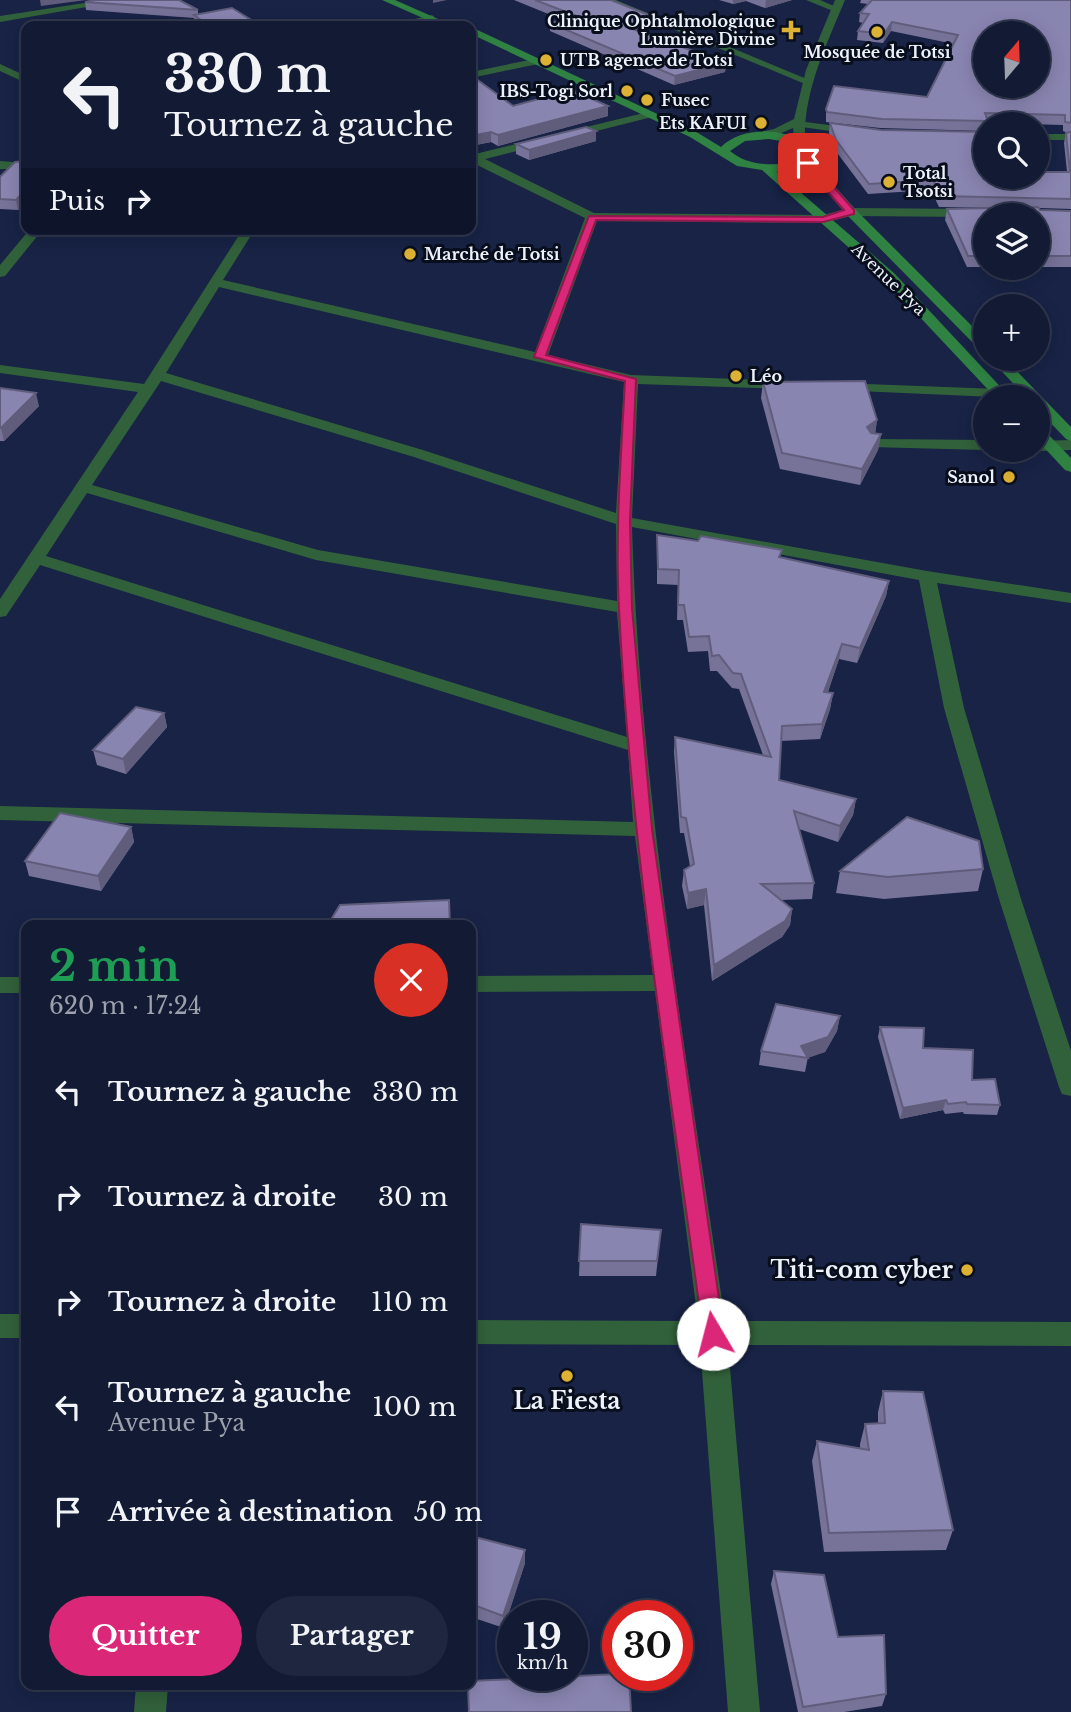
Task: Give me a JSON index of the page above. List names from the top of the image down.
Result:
{
  "streets": {
    "main road": ["Avenue Pya"]
  },
  "places": {
    "health": ["Clinique Ophtalmologique Lumière Divine"],
    "other": [
      "Mosquée de Totsi",
      "UTB agence de Totsi",
      "IBS-Togi Sorl",
      "Fusec",
      "Ets KAFUI",
      "Total Tsotsi",
      "Marché de Totsi",
      "Léo",
      "Sanol",
      "Titi-com cyber",
      "La Fiesta"
    ]
  },
  "north": "top",
  "page": {
    "map_buttons": ["+", "−"],
    "turn": ["330 m", "Tournez à gauche"],
    "then": "Puis",
    "heading": ["2 min", "620 m · 17:24"],
    "list": [
      {
        "name": "Tournez à gauche",
        "value": "330 m"
      },
      {
        "name": "Tournez à droite",
        "value": "30 m"
      },
      {
        "name": "Tournez à droite",
        "value": "110 m"
      },
      {
        "name": "Tournez à gauche",
        "note": "Avenue Pya",
        "value": "100 m"
      },
      {
        "name": "Arrivée à destination",
        "value": "50 m"
      }
    ],
    "buttons": ["Quitter", "Partager"],
    "speed": "19 km/h",
    "limit": "30"
  }
}
